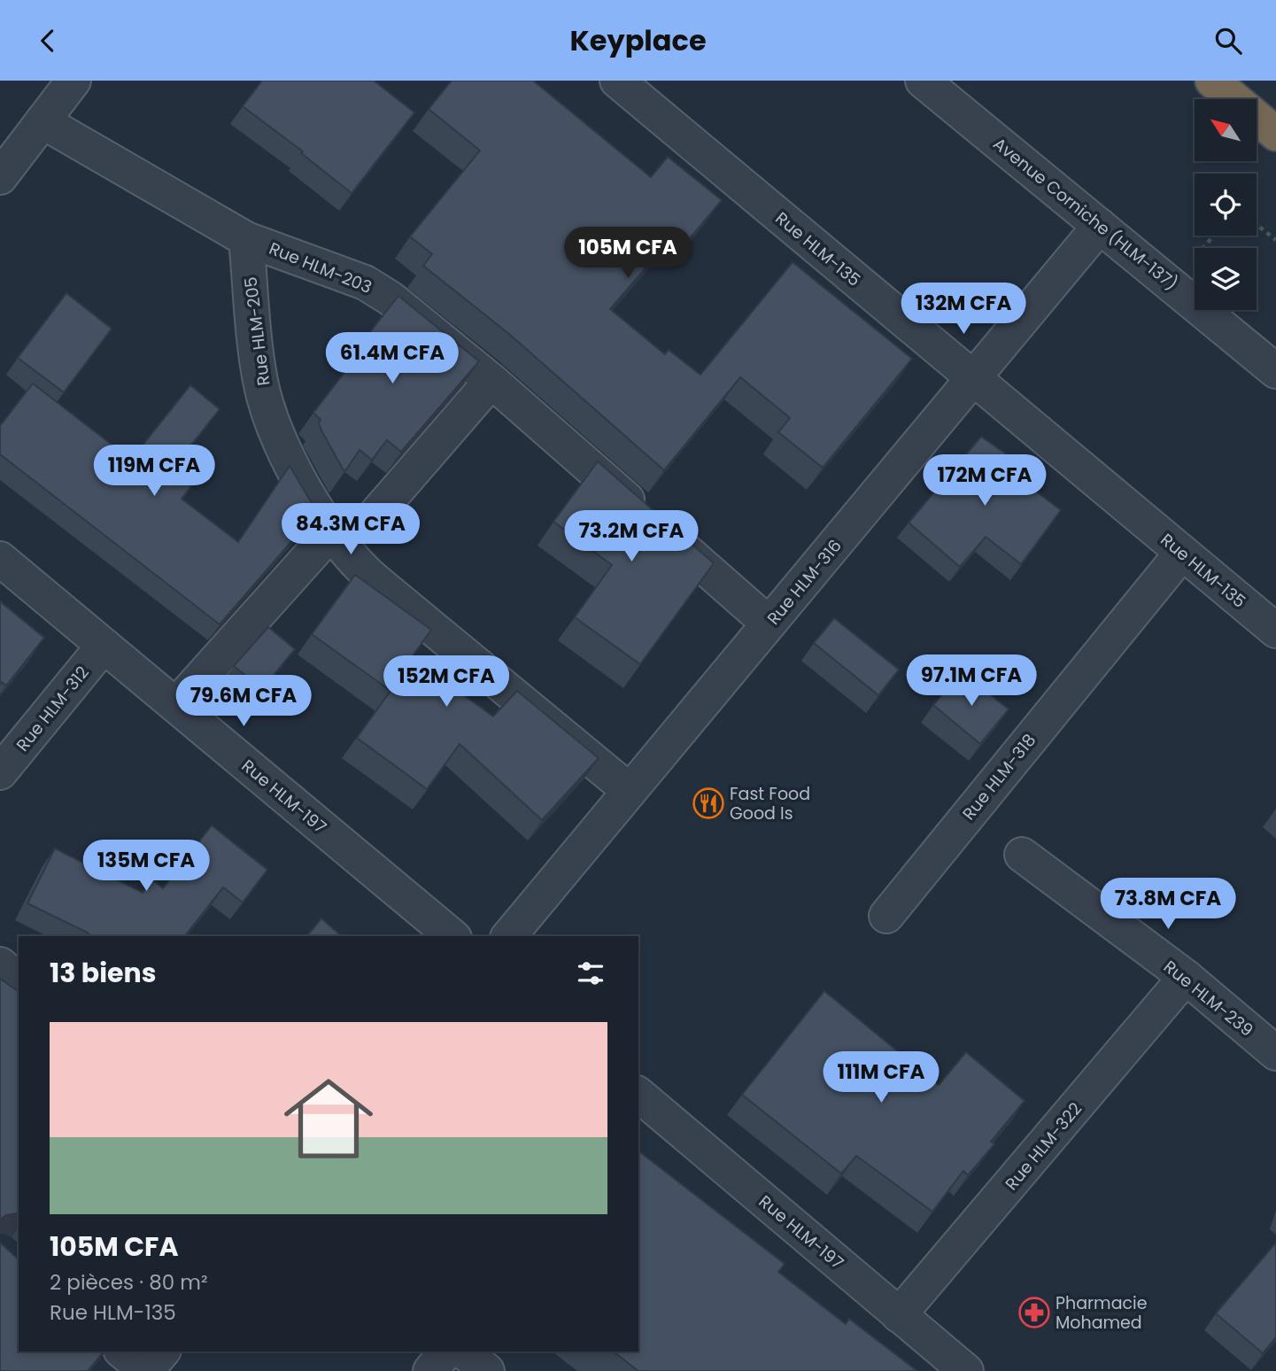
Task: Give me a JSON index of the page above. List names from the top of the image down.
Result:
{
  "streets": {
    "street": [
      "Avenue Corniche (HLM-137)",
      "Rue HLM-135",
      "Rue HLM-203",
      "Rue HLM-205",
      "Rue HLM-316",
      "Rue HLM-312",
      "Rue HLM-318",
      "Rue HLM-197",
      "Rue HLM-239",
      "Rue HLM-322"
    ]
  },
  "crossings": [
    ["Avenue Corniche (HLM-137)", "Rue HLM-316"],
    ["Rue HLM-135", "Rue HLM-316"],
    ["Rue HLM-135", "Rue HLM-318"],
    ["Rue HLM-203", "Rue HLM-205"],
    ["Rue HLM-203", "Rue HLM-316"],
    ["Rue HLM-205", "Rue HLM-316"],
    ["Rue HLM-312", "Rue HLM-197"],
    ["Rue HLM-197", "Rue HLM-322"],
    ["Rue HLM-239", "Rue HLM-322"]
  ],
  "places": {
    "restaurant": ["Fast Food Good Is"],
    "pharmacy": ["Pharmacie Mohamed"]
  },
  "north": "top left",
  "page": {
    "header": "Keyplace",
    "price": [
      "105M CFA",
      "132M CFA",
      "61.4M CFA",
      "119M CFA",
      "172M CFA",
      "84.3M CFA",
      "73.2M CFA",
      "97.1M CFA",
      "152M CFA",
      "79.6M CFA",
      "135M CFA",
      "73.8M CFA",
      "111M CFA"
    ],
    "heading": "13 biens",
    "list": [
      {
        "name": "105M CFA",
        "note": "2 pièces · 80 m² · Rue HLM-135"
      }
    ]
  }
}
